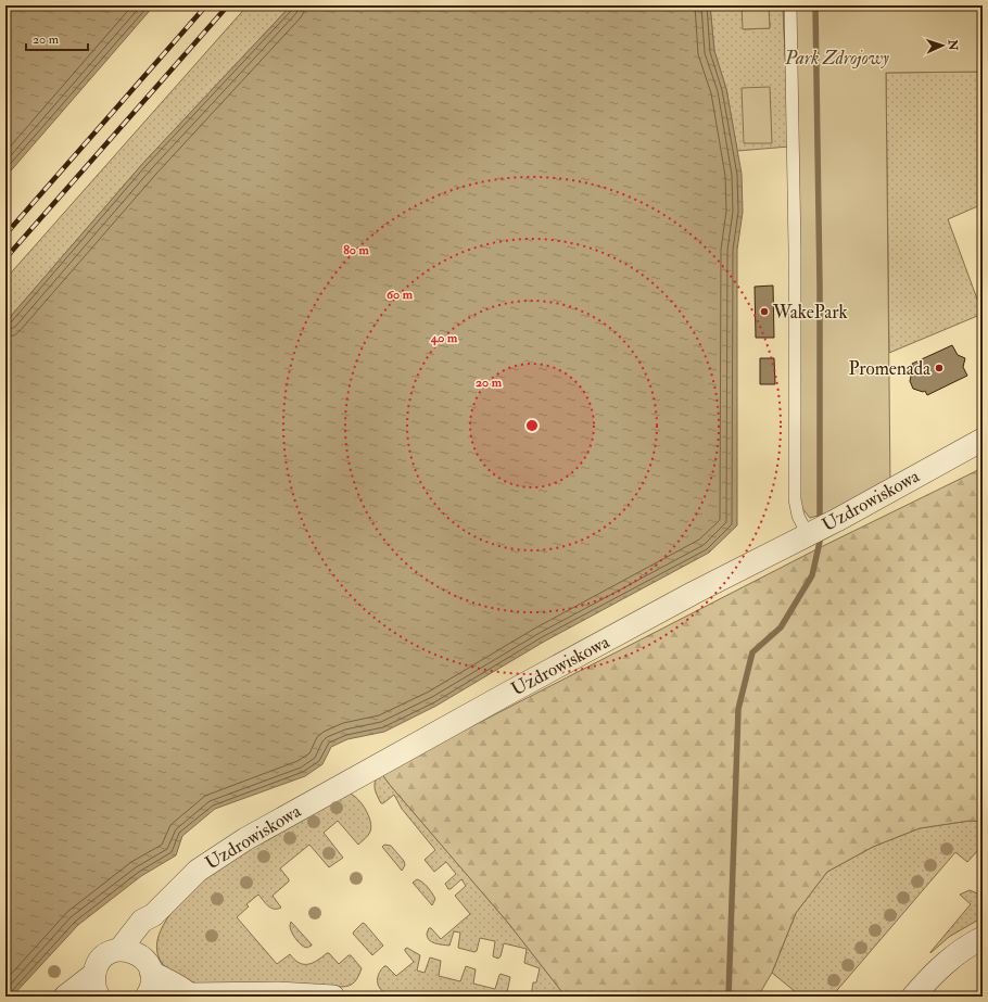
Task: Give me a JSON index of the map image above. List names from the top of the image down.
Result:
{
  "streets": {
    "street": ["Uzdrowiskowa"]
  },
  "parks": ["Park Zdrojowy"],
  "places": ["WakePark", "Promenada"],
  "scale_bar": "20 m",
  "north": "right",
  "rings": [
    "80 m",
    "60 m",
    "40 m",
    "20 m"
  ]
}
